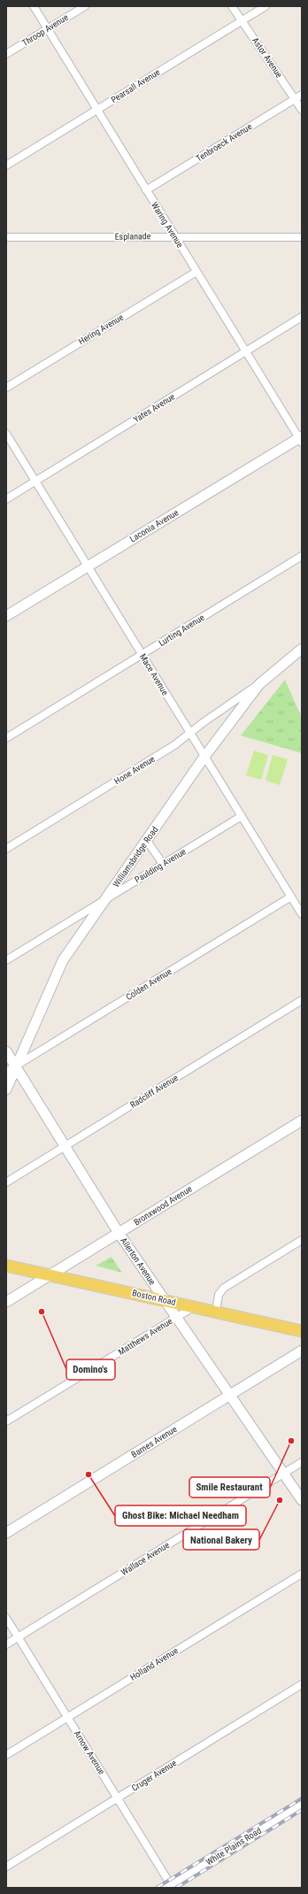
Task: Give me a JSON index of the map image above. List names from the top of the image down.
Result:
{
  "streets": {
    "main road": [
      "Laconia Avenue",
      "Williamsbridge Road",
      "Bronxwood Avenue",
      "Allerton Avenue",
      "Boston Road",
      "Barnes Avenue",
      "White Plains Road"
    ],
    "street": [
      "Throop Avenue",
      "Astor Avenue",
      "Pearsall Avenue",
      "Tenbroeck Avenue",
      "Waring Avenue",
      "Esplanade",
      "Hering Avenue",
      "Yates Avenue",
      "Lurting Avenue",
      "Mace Avenue",
      "Hone Avenue",
      "Paulding Avenue",
      "Colden Avenue",
      "Radcliff Avenue",
      "Matthews Avenue",
      "Wallace Avenue",
      "Holland Avenue",
      "Arnow Avenue",
      "Cruger Avenue"
    ]
  },
  "crossings": [
    ["Throop Avenue", "Waring Avenue"],
    ["Astor Avenue", "Pearsall Avenue"],
    ["Astor Avenue", "Tenbroeck Avenue"],
    ["Pearsall Avenue", "Waring Avenue"],
    ["Tenbroeck Avenue", "Waring Avenue"],
    ["Waring Avenue", "Esplanade"],
    ["Waring Avenue", "Hering Avenue"],
    ["Waring Avenue", "Yates Avenue"],
    ["Waring Avenue", "Laconia Avenue"],
    ["Yates Avenue", "Mace Avenue"],
    ["Laconia Avenue", "Mace Avenue"],
    ["Lurting Avenue", "Mace Avenue"],
    ["Mace Avenue", "Hone Avenue"],
    ["Mace Avenue", "Williamsbridge Road"],
    ["Mace Avenue", "Paulding Avenue"],
    ["Mace Avenue", "Colden Avenue"],
    ["Hone Avenue", "Williamsbridge Road"],
    ["Williamsbridge Road", "Paulding Avenue"],
    ["Williamsbridge Road", "Colden Avenue"],
    ["Williamsbridge Road", "Allerton Avenue"],
    ["Colden Avenue", "Allerton Avenue"],
    ["Radcliff Avenue", "Allerton Avenue"],
    ["Bronxwood Avenue", "Allerton Avenue"],
    ["Bronxwood Avenue", "Boston Road"],
    ["Allerton Avenue", "Boston Road"],
    ["Allerton Avenue", "Matthews Avenue"],
    ["Allerton Avenue", "Barnes Avenue"],
    ["Allerton Avenue", "Wallace Avenue"],
    ["Boston Road", "Matthews Avenue"],
    ["Wallace Avenue", "Arnow Avenue"],
    ["Holland Avenue", "Arnow Avenue"],
    ["Arnow Avenue", "Cruger Avenue"],
    ["Arnow Avenue", "White Plains Road"]
  ],
  "places": [
    "Domino's",
    "Smile Restaurant",
    "Ghost Bike: Michael Needham",
    "National Bakery"
  ]
}
